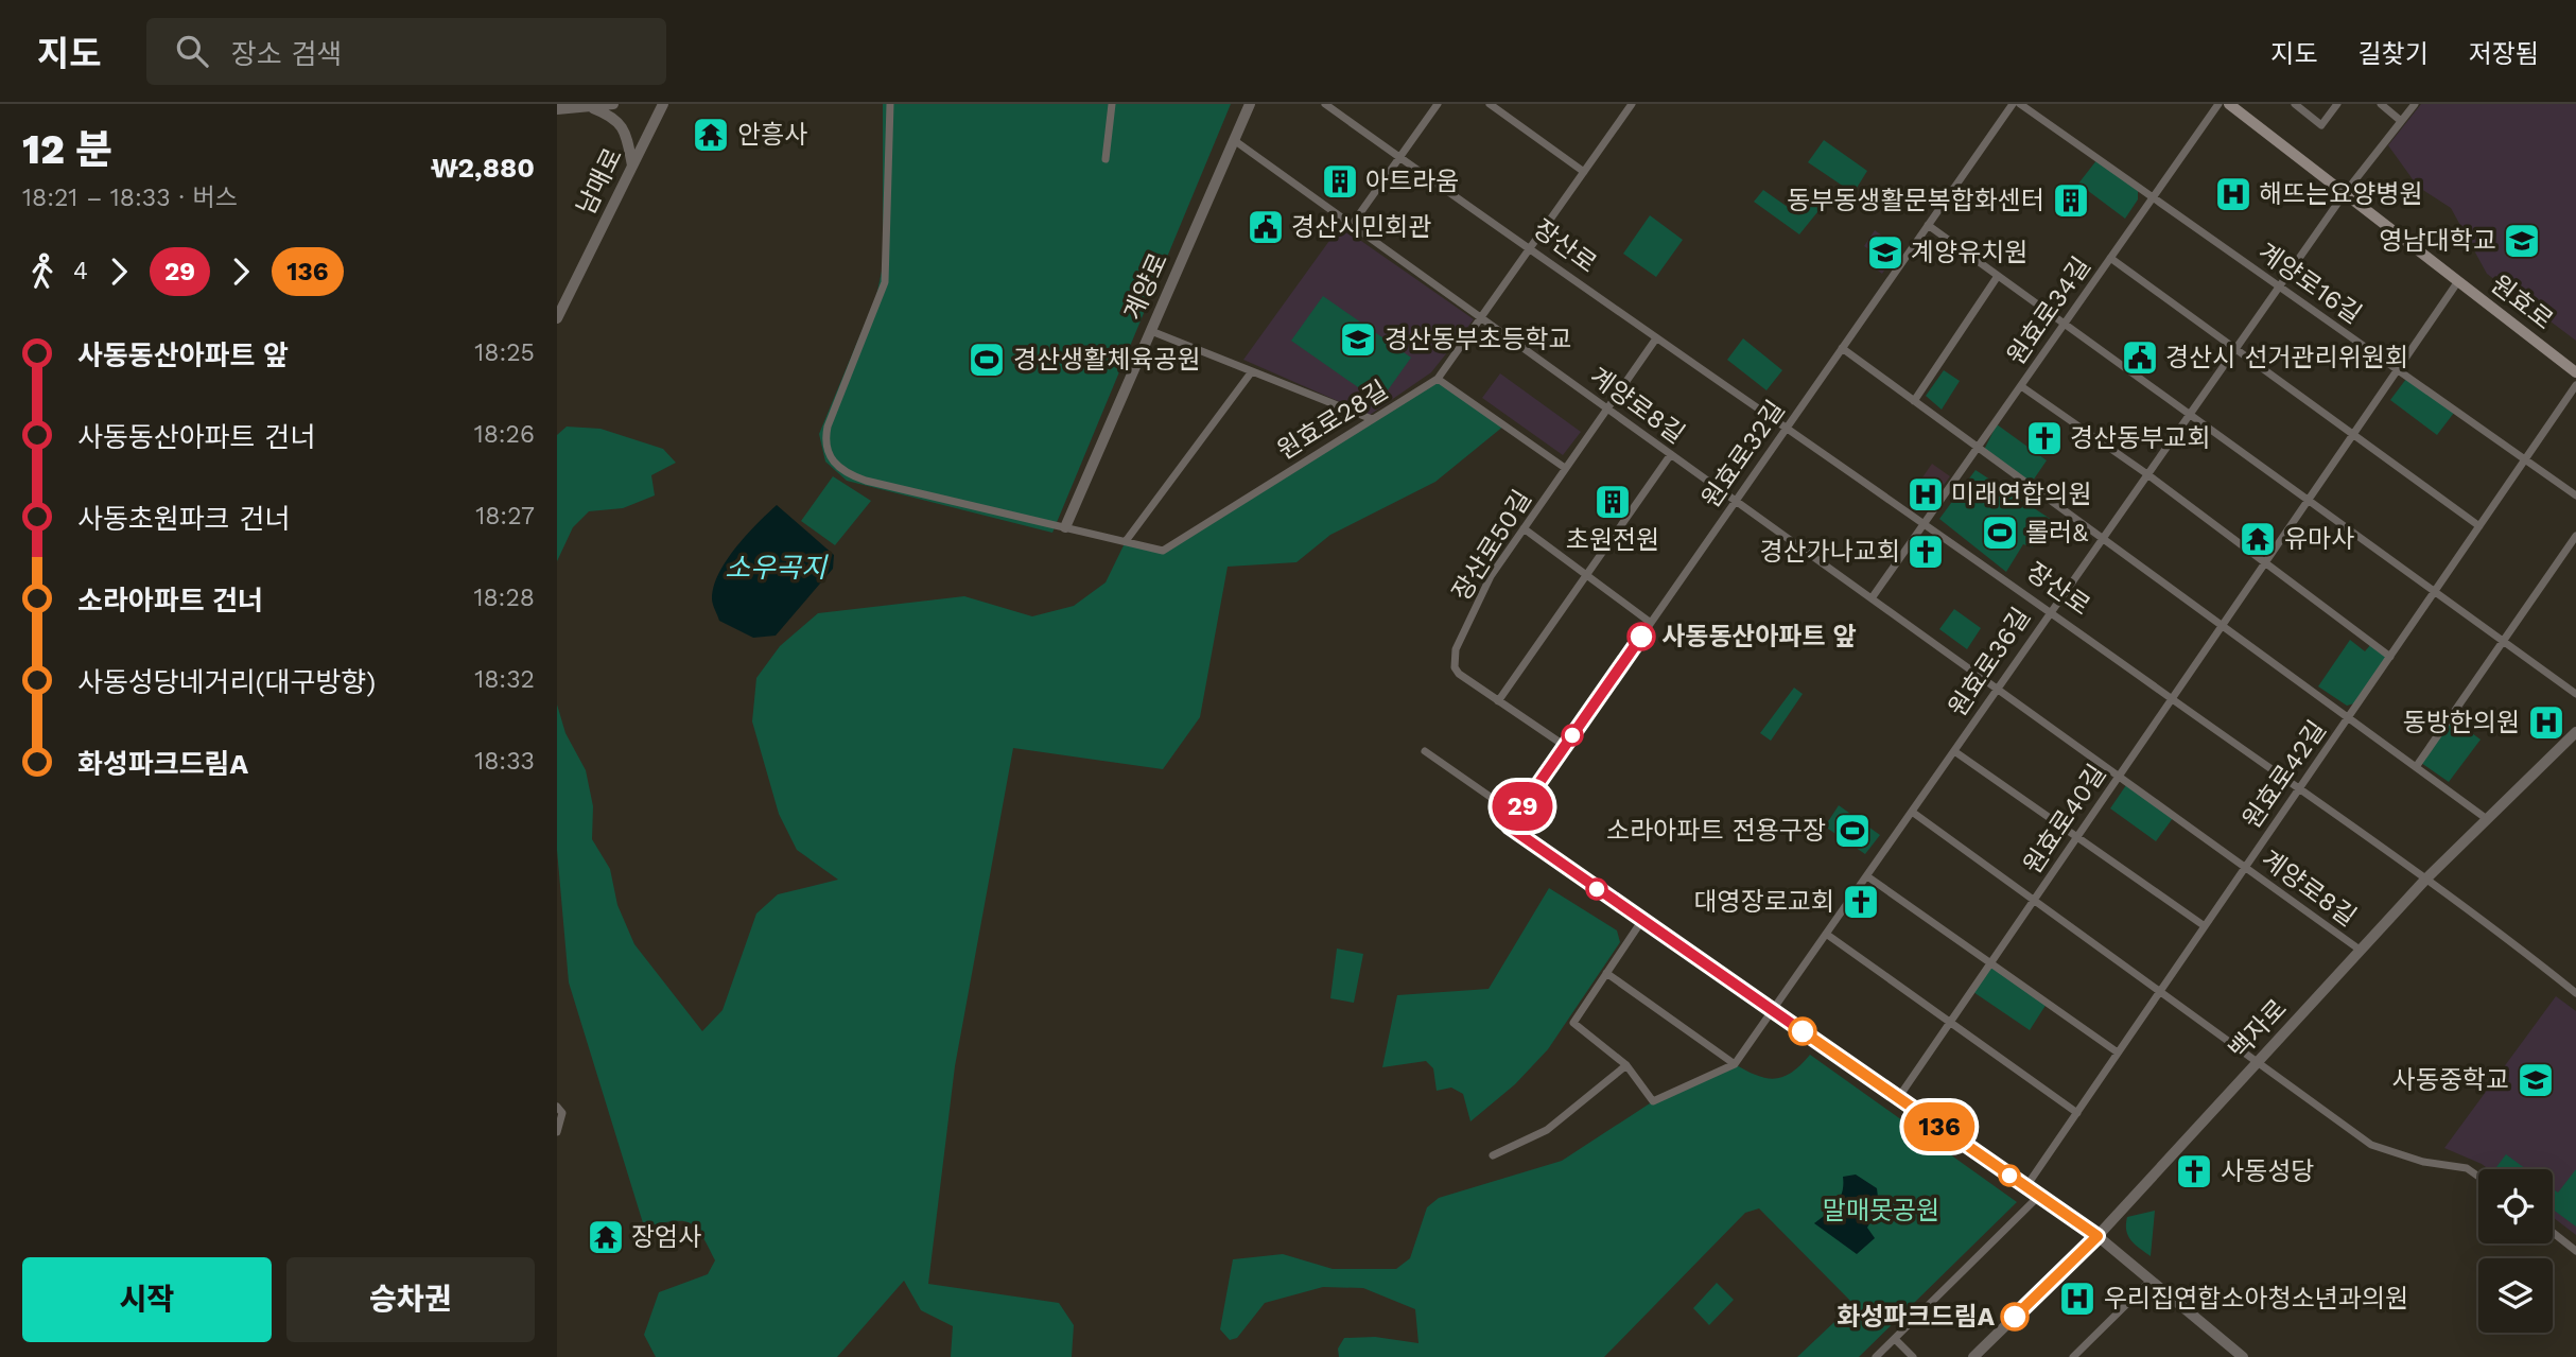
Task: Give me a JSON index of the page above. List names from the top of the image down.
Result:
{
  "streets": {
    "main road": ["원효로"],
    "street": [
      "남매로",
      "장산로",
      "계양로16길",
      "계양로",
      "원효로34길",
      "계양로8길",
      "원효로28길",
      "원효로32길",
      "장산로50길",
      "원효로36길",
      "원효로42길",
      "원효로40길",
      "백자로"
    ]
  },
  "crossings": [
    ["장산로", "원효로34길"],
    ["장산로", "원효로28길"],
    ["장산로", "원효로32길"],
    ["장산로", "장산로50길"],
    ["장산로", "원효로36길"],
    ["장산로", "원효로42길"],
    ["장산로", "원효로40길"],
    ["장산로", "백자로"],
    ["계양로16길", "원효로34길"],
    ["계양로16길", "원효로36길"],
    ["계양로16길", "원효로42길"],
    ["계양로16길", "원효로40길"],
    ["계양로", "계양로8길"],
    ["계양로", "원효로28길"],
    ["원효로", "원효로36길"],
    ["원효로", "원효로40길"],
    ["원효로34길", "원효로36길"],
    ["계양로8길", "원효로28길"],
    ["계양로8길", "원효로32길"],
    ["계양로8길", "장산로50길"],
    ["계양로8길", "원효로36길"],
    ["계양로8길", "원효로42길"],
    ["계양로8길", "원효로40길"],
    ["계양로8길", "백자로"],
    ["원효로32길", "장산로50길"]
  ],
  "water": ["소우곡지"],
  "parks": ["말매못공원"],
  "places": {
    "temple": ["안흥사", "유마사", "장엄사"],
    "building": ["아트라움", "동부동생활문복합화센터", "초원전원"],
    "hospital": [
      "해뜨는요양병원",
      "미래연합의원",
      "동방한의원",
      "우리집연합소아청소년과의원"
    ],
    "public building": ["경산시민회관", "경산시 선거관리위원회"],
    "school or university": [
      "영남대학교",
      "계양유치원",
      "경산동부초등학교",
      "사동중학교"
    ],
    "sports": ["경산생활체육공원", "롤러&", "소라아파트 전용구장"],
    "church": [
      "경산동부교회",
      "경산가나교회",
      "대영장로교회",
      "사동성당"
    ],
    "other": ["사동동산아파트 앞", "화성파크드림A"]
  },
  "lines": ["bus line 29", "bus line 136"],
  "page": {
    "header": "지도",
    "search": "장소 검색",
    "nav": ["지도", "길찾기", "저장됨"],
    "heading": ["12 분", "18:21 – 18:33 · 버스", "₩2,880"],
    "on_map": ["29", "136"],
    "legs": ["4", "29", "136"],
    "list": [
      {
        "name": "사동동산아파트 앞",
        "value": "18:25"
      },
      {
        "name": "사동동산아파트 건너",
        "value": "18:26"
      },
      {
        "name": "사동초원파크 건너",
        "value": "18:27"
      },
      {
        "name": "소라아파트 건너",
        "value": "18:28"
      },
      {
        "name": "사동성당네거리(대구방향)",
        "value": "18:32"
      },
      {
        "name": "화성파크드림A",
        "value": "18:33"
      }
    ],
    "buttons": ["시작", "승차권"]
  }
}
